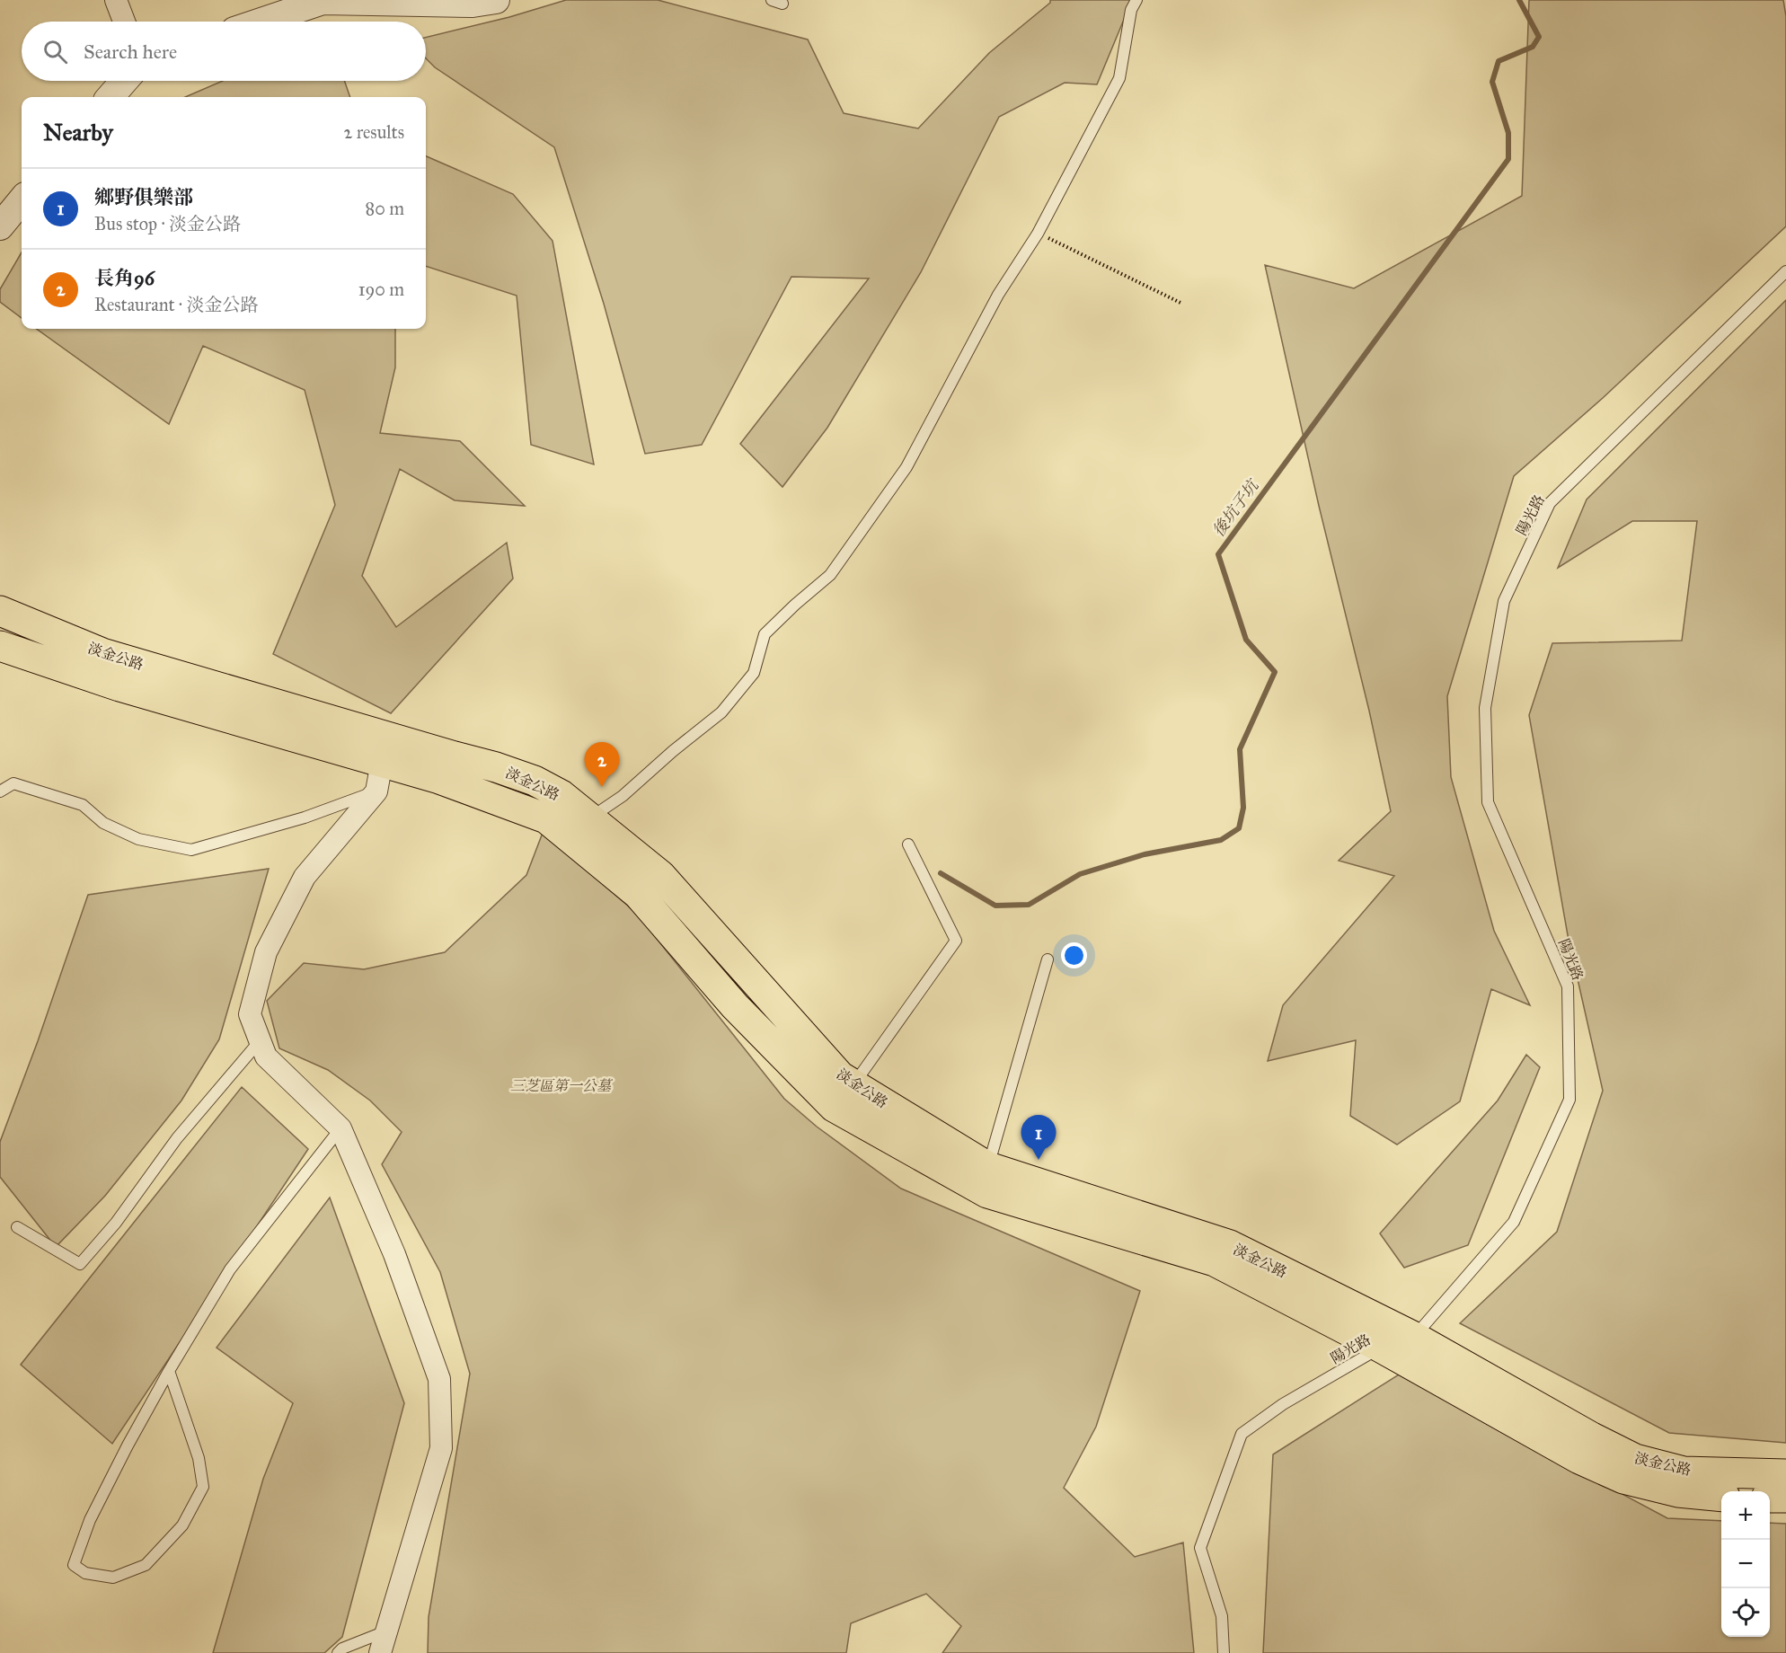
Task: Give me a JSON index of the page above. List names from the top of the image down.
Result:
{
  "streets": {
    "main road": ["淡金公路"],
    "lane": ["陽光路"]
  },
  "crossings": [
    ["陽光路", "淡金公路"]
  ],
  "water": ["後坑子坑"],
  "parks": ["三芝區第一公墓"],
  "page": {
    "search": "Search here",
    "heading": ["Nearby", "2 results"],
    "list": [
      {
        "mark": "1",
        "name": "鄉野俱樂部",
        "note": "Bus stop · 淡金公路",
        "value": "80 m"
      },
      {
        "mark": "2",
        "name": "長角96",
        "note": "Restaurant · 淡金公路",
        "value": "190 m"
      }
    ],
    "pins": ["2", "1"],
    "map_buttons": ["+", "−"]
  }
}
